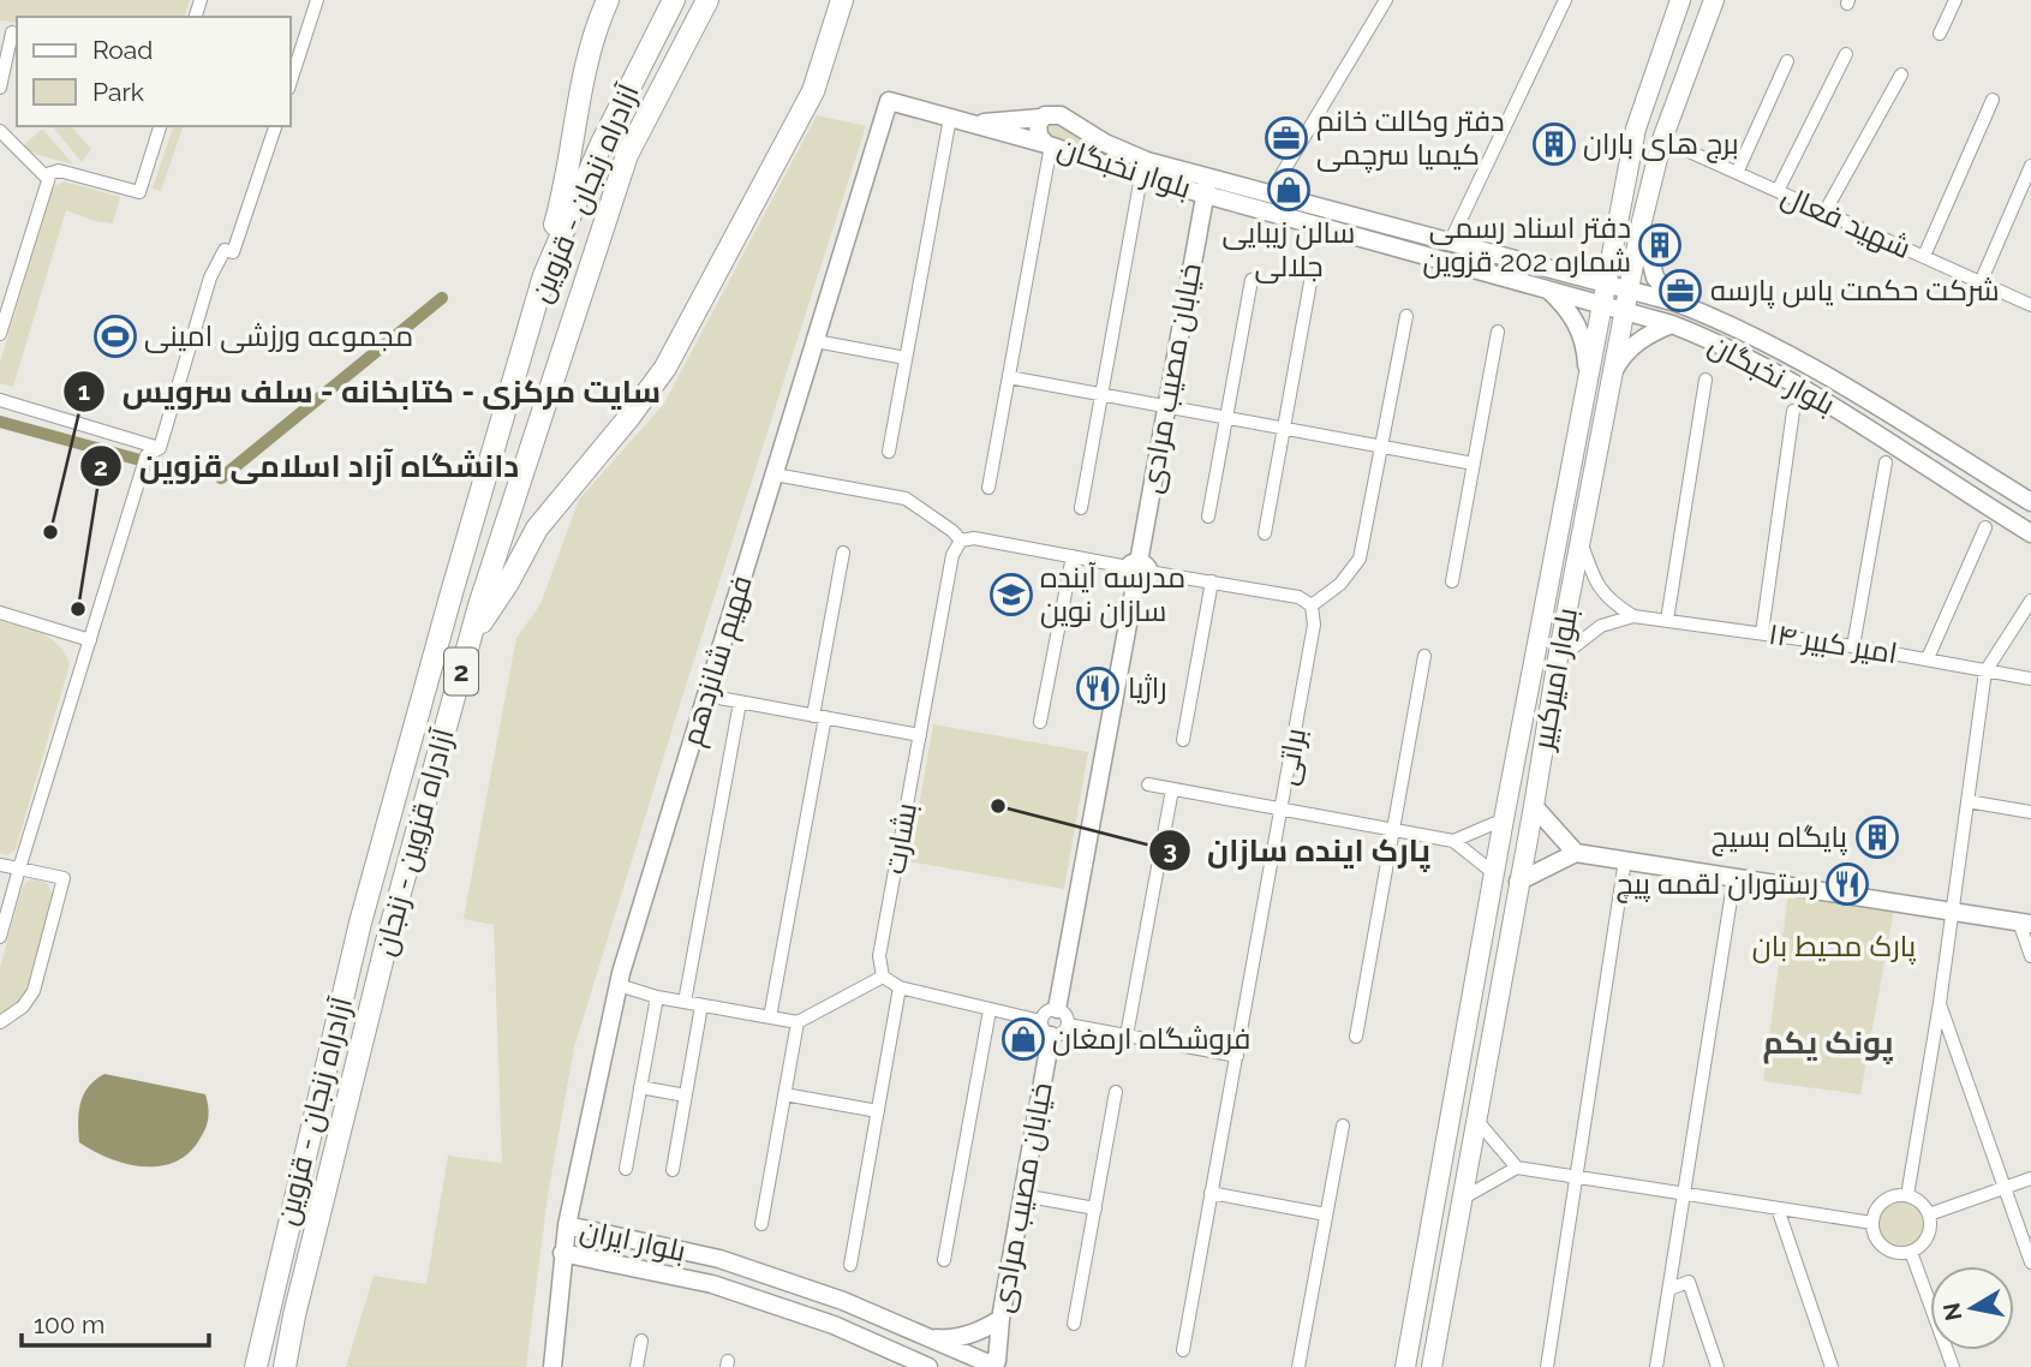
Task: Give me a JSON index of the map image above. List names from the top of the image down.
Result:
{
  "streets": {
    "highway": ["آزادراه زنجان - قزوین", "2", "آزادراه قزوین - زنجان"],
    "main road": ["بلوار امیرکبیر"],
    "street": [
      "بلوار نخبگان",
      "شهید فعال",
      "خیابان مصیب مرادی",
      "امیر کبیر ۱۴",
      "فهیم شانزدهم",
      "براتی",
      "بشارت",
      "بلوار ایران"
    ]
  },
  "crossings": [
    ["بلوار نخبگان", "خیابان مصیب مرادی"],
    ["بلوار نخبگان", "بلوار امیرکبیر"],
    ["شهید فعال", "بلوار امیرکبیر"],
    ["خیابان مصیب مرادی", "بلوار ایران"],
    ["امیر کبیر ۱۴", "بلوار امیرکبیر"],
    ["فهیم شانزدهم", "بلوار ایران"]
  ],
  "districts": ["پونک یکم"],
  "parks": ["پارک محیط بان"],
  "places": {
    "office": ["دفتر وکالت خانم کیمیا سرچمی", "شرکت حکمت یاس پارسه"],
    "building": ["برج های باران", "دفتر اسناد رسمی شماره 202 قزوین", "پایگاه بسیج"],
    "shop": ["سالن زیبایی جلالی", "فروشگاه ارمغان"],
    "sports": ["مجموعه ورزشی امینی"],
    "other": ["سایت مرکزی - کتابخانه - سلف سرویس", "دانشگاه آزاد اسلامی قزوین", "پارک اینده سازان"],
    "school or university": ["مدرسه آینده سازان نوین"],
    "restaurant": ["راژیا", "رستوران لقمه پیچ"]
  },
  "legend": ["Road", "Park"],
  "scale_bar": "100 m",
  "north": "left"
}
